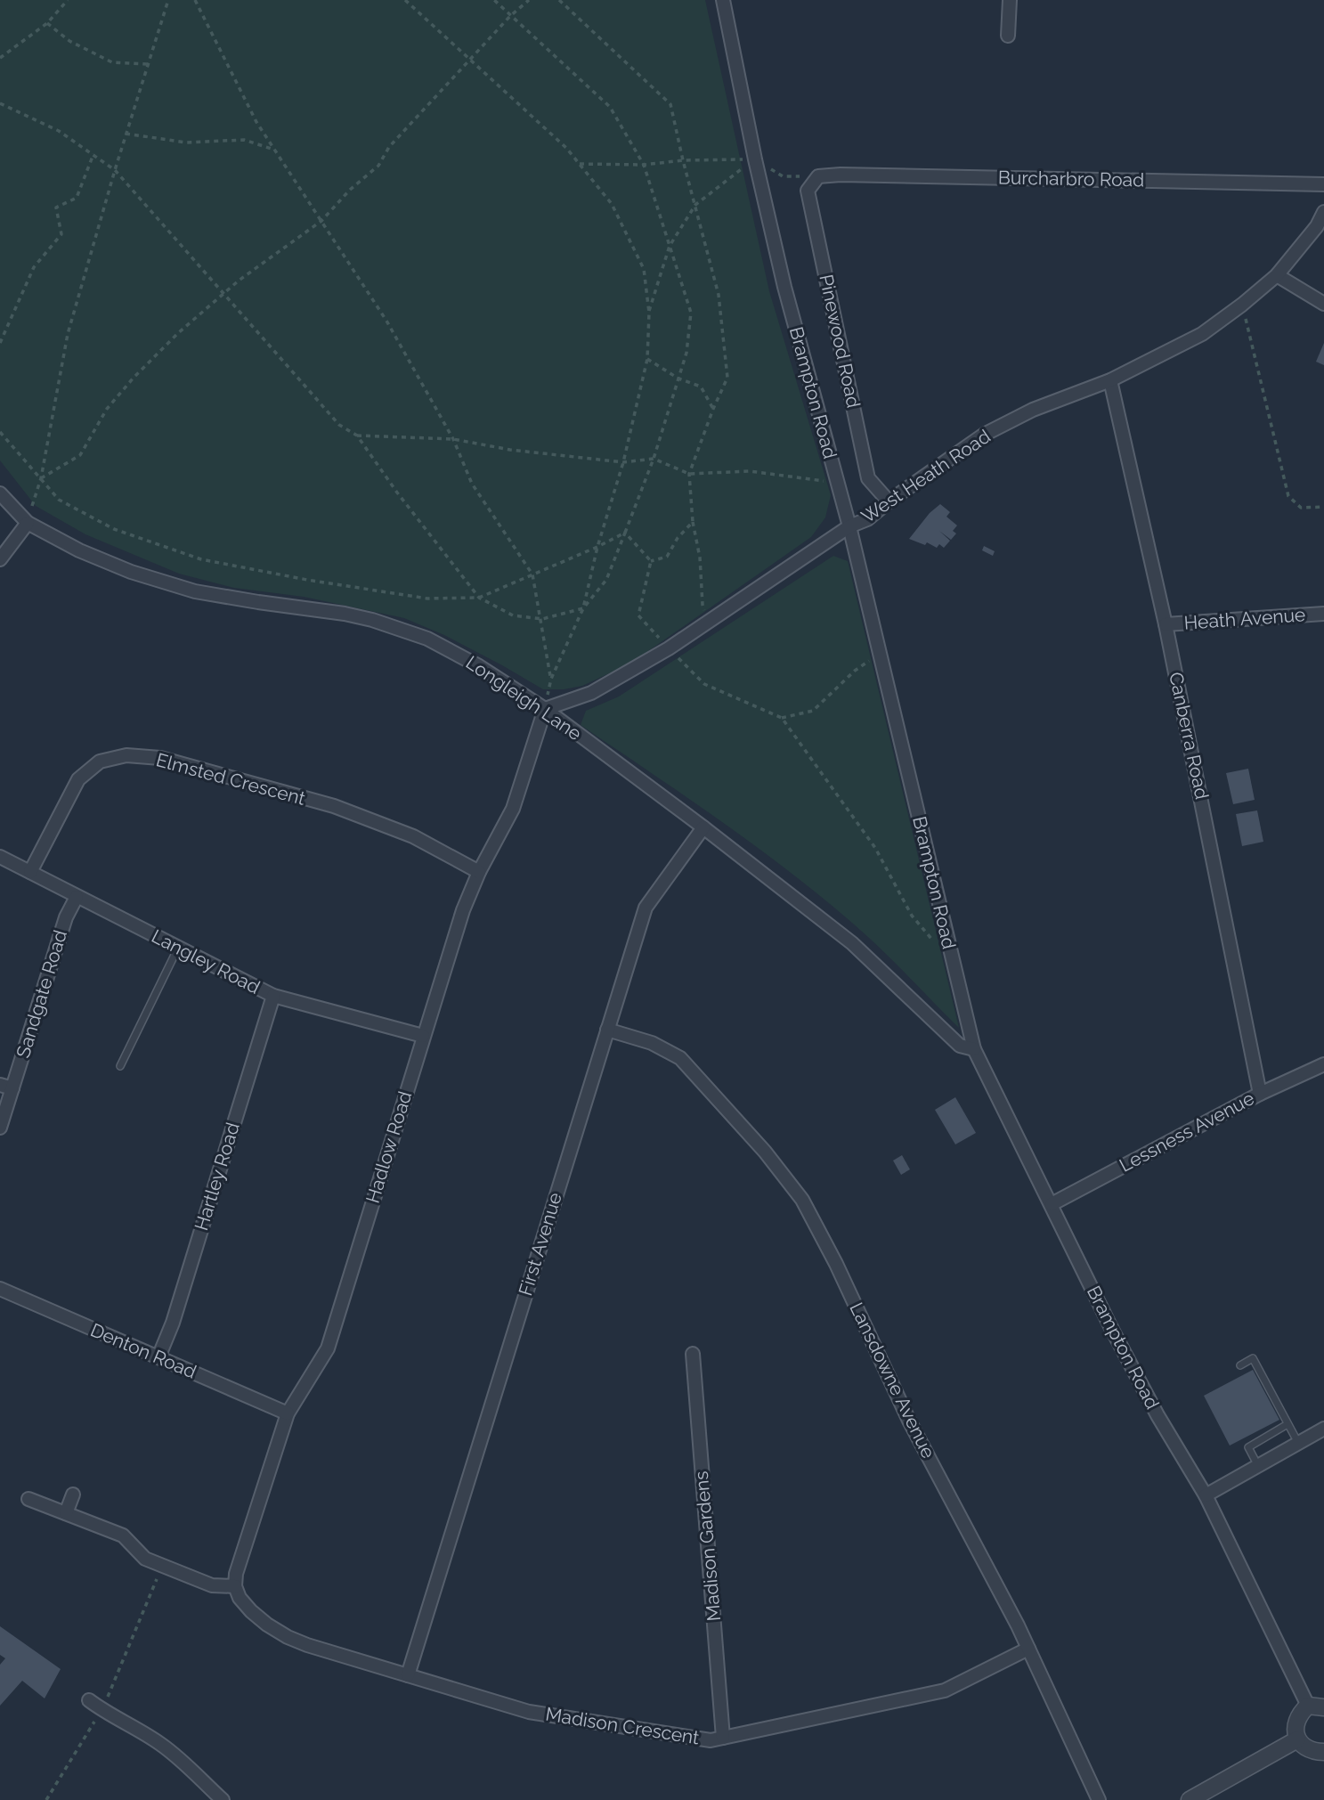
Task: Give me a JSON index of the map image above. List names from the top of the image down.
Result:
{
  "streets": {
    "street": [
      "Burcharbro Road",
      "Pinewood Road",
      "Brampton Road",
      "West Heath Road",
      "Heath Avenue",
      "Longleigh Lane",
      "Canberra Road",
      "Elmsted Crescent",
      "Langley Road",
      "Sandgate Road",
      "Lessness Avenue",
      "Hadlow Road",
      "Hartley Road",
      "First Avenue",
      "Denton Road",
      "Lansdowne Avenue",
      "Madison Gardens",
      "Madison Crescent"
    ]
  },
  "crossings": [
    ["Burcharbro Road", "Pinewood Road"],
    ["Pinewood Road", "West Heath Road"],
    ["Brampton Road", "West Heath Road"],
    ["Brampton Road", "Longleigh Lane"],
    ["Brampton Road", "Lessness Avenue"],
    ["West Heath Road", "Longleigh Lane"],
    ["West Heath Road", "Canberra Road"],
    ["West Heath Road", "Hadlow Road"],
    ["Heath Avenue", "Canberra Road"],
    ["Longleigh Lane", "Hadlow Road"],
    ["Longleigh Lane", "First Avenue"],
    ["Canberra Road", "Lessness Avenue"],
    ["Elmsted Crescent", "Langley Road"],
    ["Elmsted Crescent", "Hadlow Road"],
    ["Langley Road", "Sandgate Road"],
    ["Langley Road", "Hadlow Road"],
    ["Langley Road", "Hartley Road"],
    ["Hadlow Road", "Denton Road"],
    ["Hadlow Road", "Madison Crescent"],
    ["Hartley Road", "Denton Road"],
    ["First Avenue", "Lansdowne Avenue"],
    ["First Avenue", "Madison Crescent"],
    ["Lansdowne Avenue", "Madison Crescent"],
    ["Madison Gardens", "Madison Crescent"]
  ]
}
